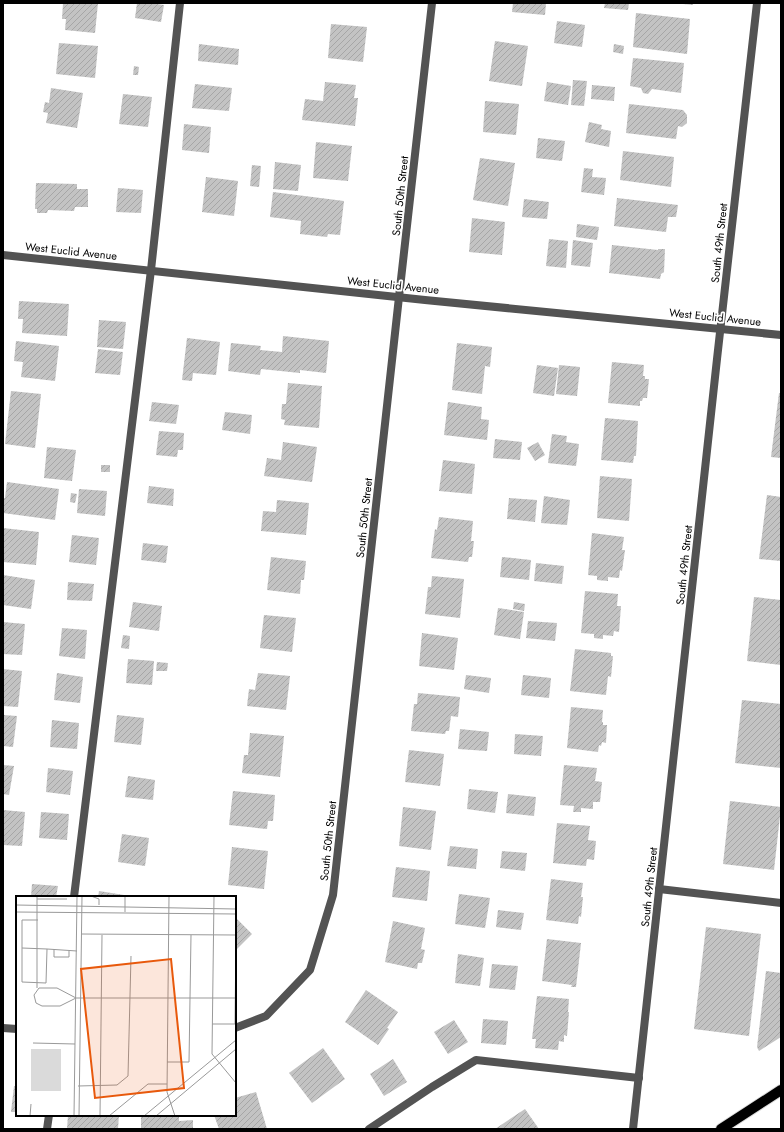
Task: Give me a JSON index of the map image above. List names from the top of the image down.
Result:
{
  "streets": {
    "street": ["South 50th Street", "South 49th Street", "West Euclid Avenue"]
  },
  "crossings": [
    ["South 50th Street", "West Euclid Avenue"],
    ["South 49th Street", "West Euclid Avenue"]
  ]
}
